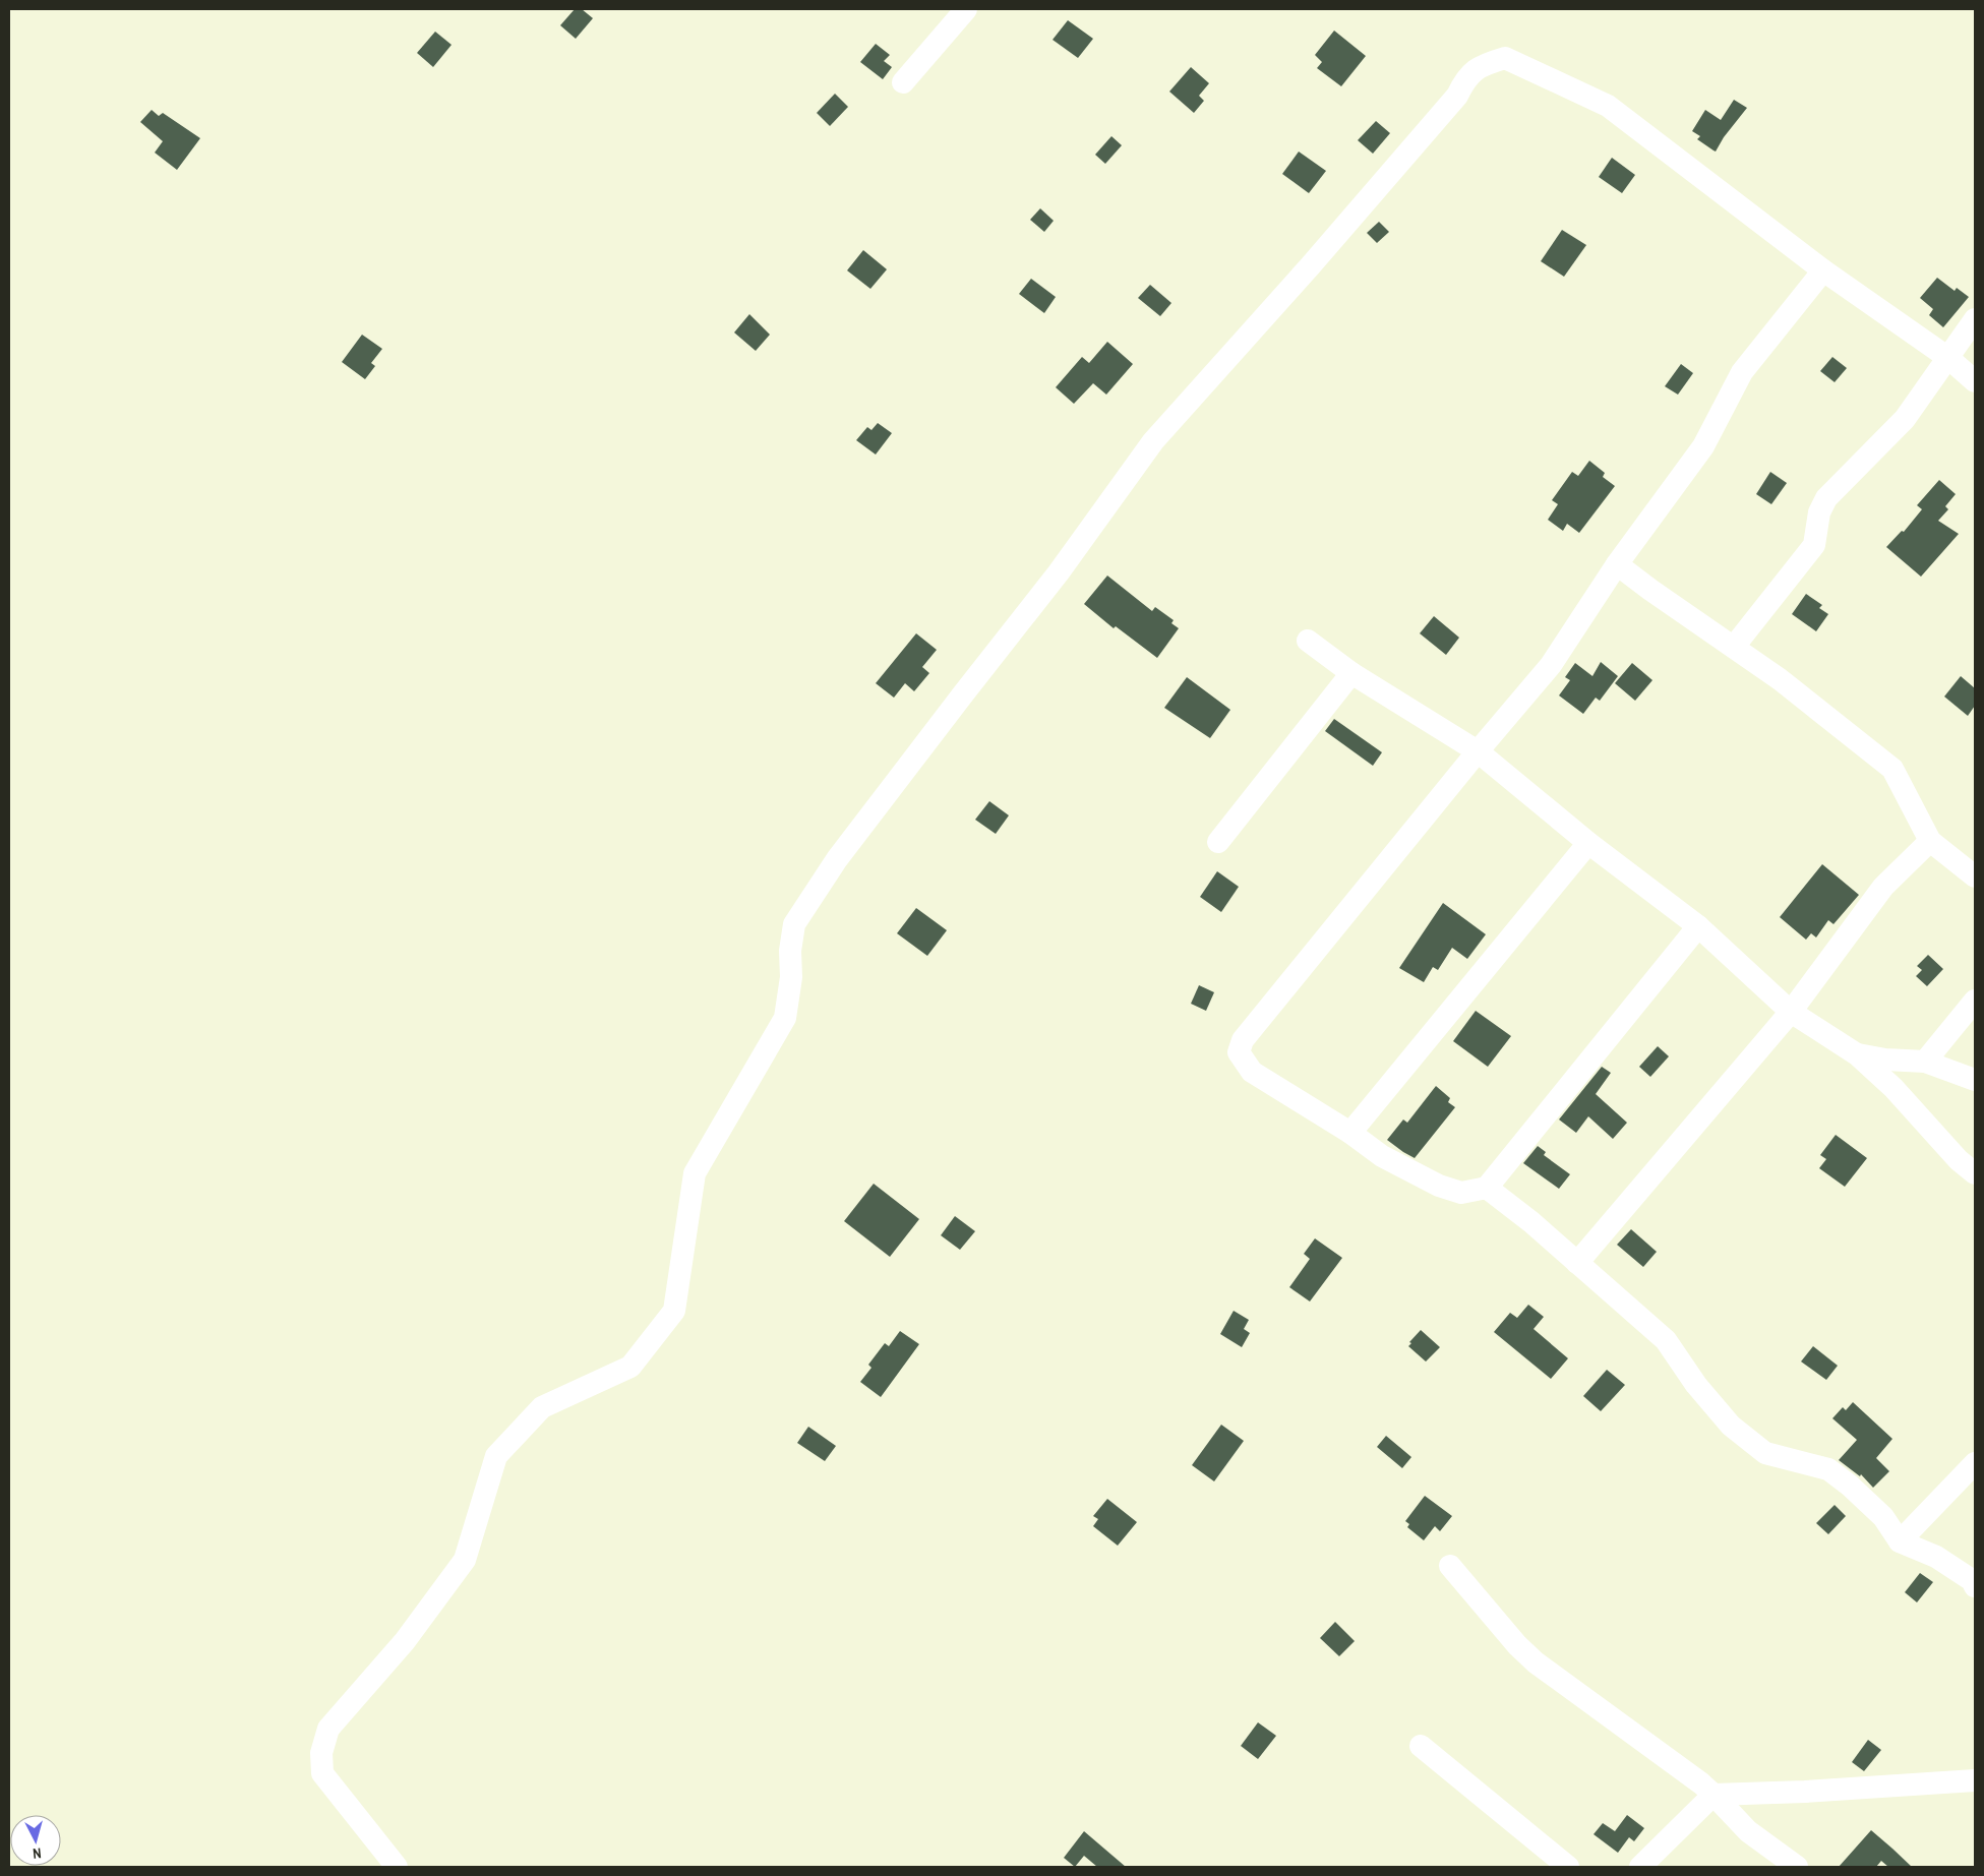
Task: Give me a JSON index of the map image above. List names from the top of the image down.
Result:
{
  "north": "bottom"
}
